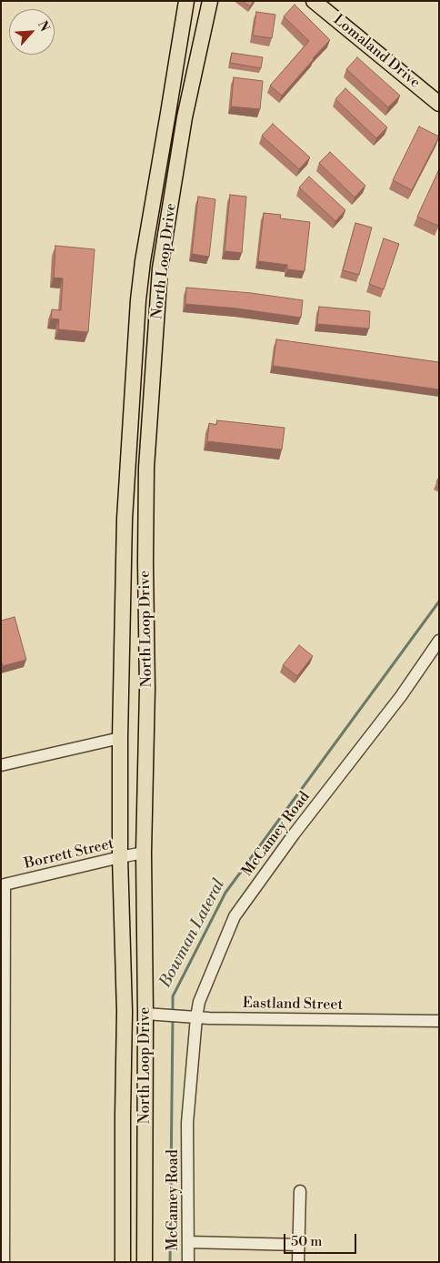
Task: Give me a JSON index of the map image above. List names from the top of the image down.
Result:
{
  "streets": {
    "main road": ["Lomaland Drive", "North Loop Drive"],
    "street": ["McCamey Road", "Borrett Street", "Eastland Street"]
  },
  "crossings": [
    ["North Loop Drive", "Borrett Street"],
    ["North Loop Drive", "Eastland Street"],
    ["McCamey Road", "Eastland Street"]
  ],
  "water": ["Bowman Lateral"],
  "scale_bar": "50 m",
  "north": "top right"
}
